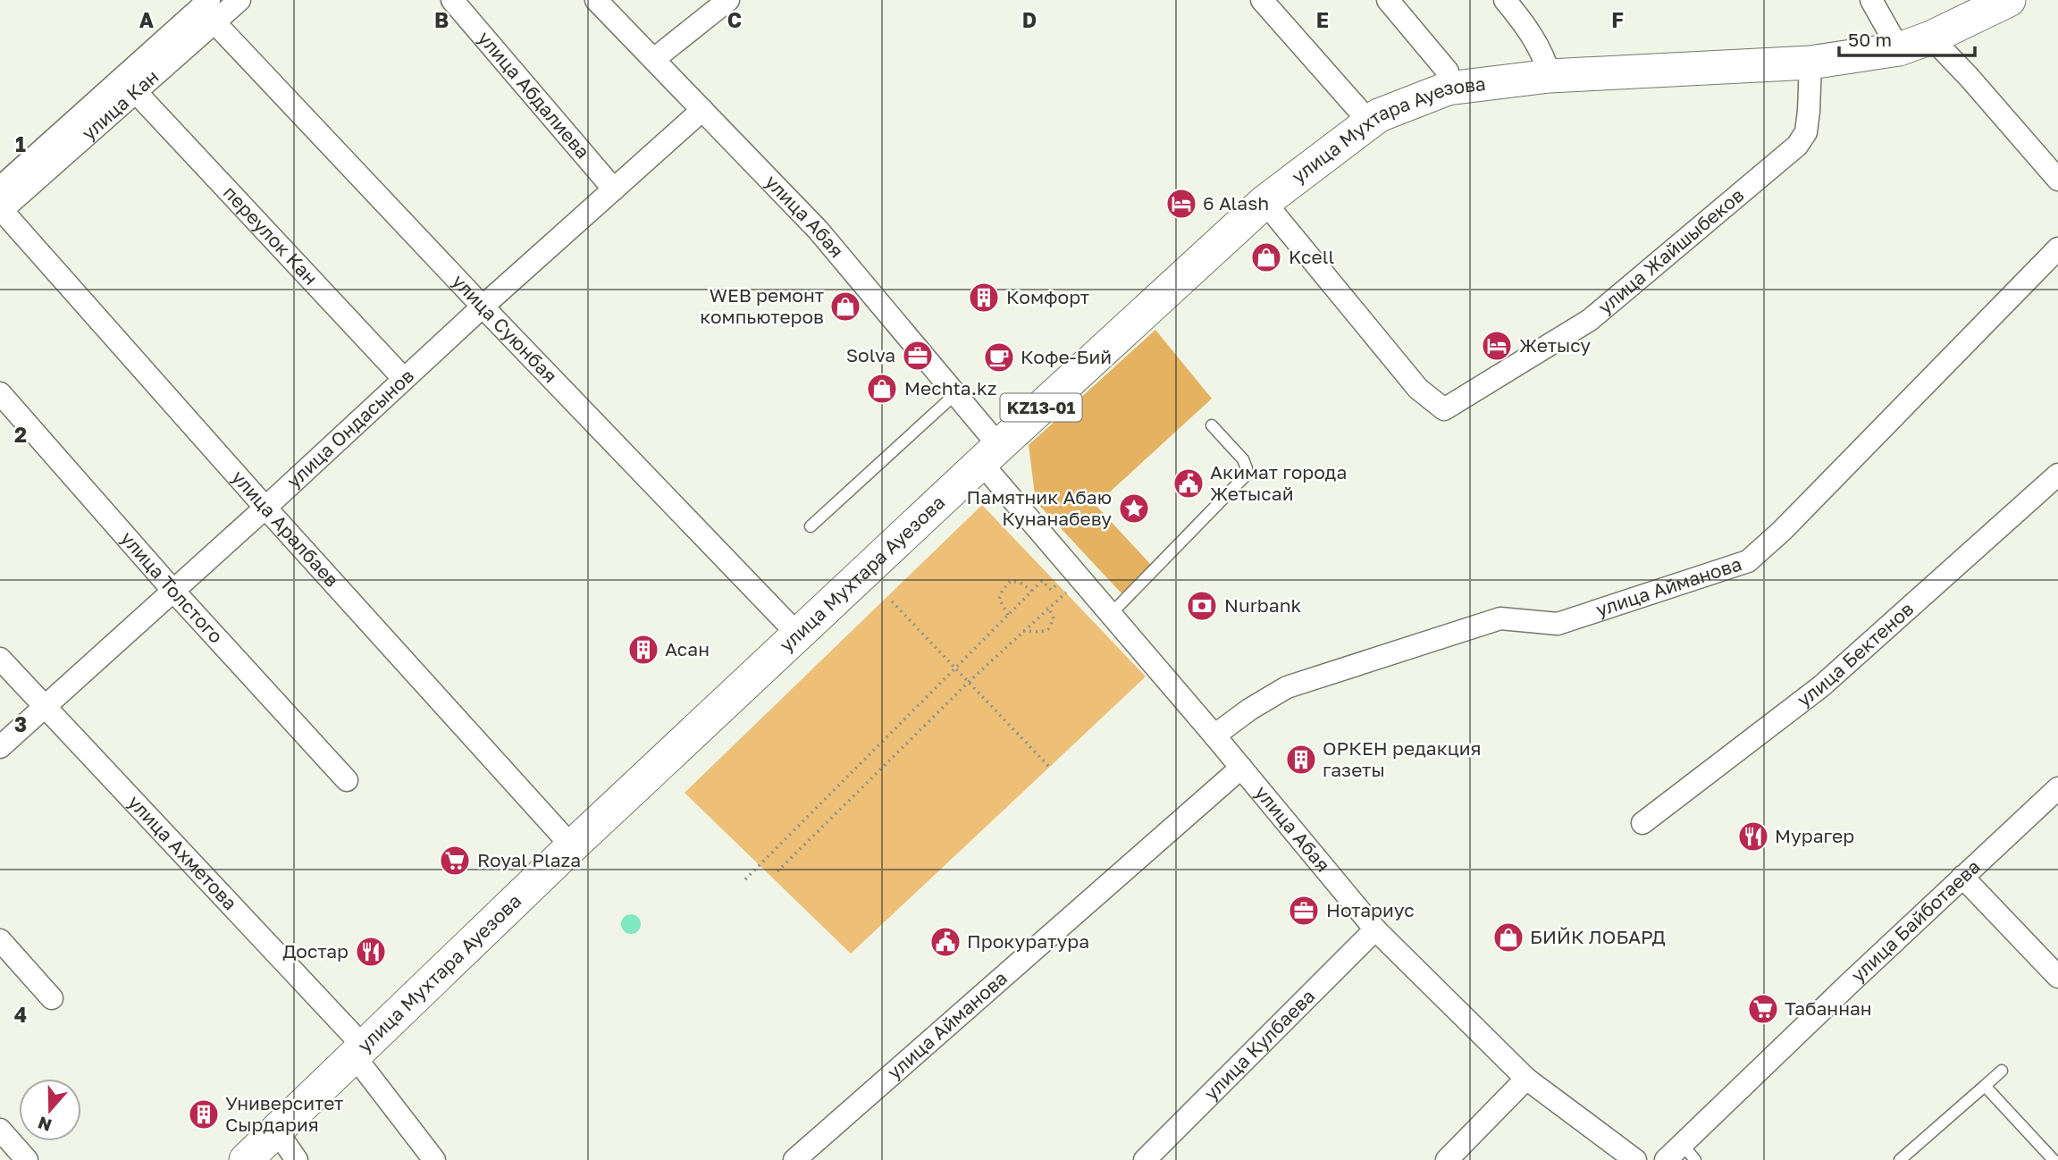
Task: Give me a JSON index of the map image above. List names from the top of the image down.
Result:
{
  "streets": {
    "main road": ["улица Мухтара Ауезова", "KZ13-01"],
    "street": [
      "улица Абдалиева",
      "улица Кан",
      "улица Абая",
      "переулок Кан",
      "улица Жайшыбеков",
      "улица Суюнбая",
      "улица Ондасынов",
      "улица Аралбаев",
      "улица Айманова",
      "улица Толстого",
      "улица Бектенов",
      "улица Ахметова",
      "улица Байботаева",
      "улица Кулбаева"
    ]
  },
  "crossings": [
    ["улица Абдалиева", "улица Ондасынов"],
    ["улица Кан", "переулок Кан"],
    ["улица Кан", "улица Суюнбая"],
    ["улица Кан", "улица Аралбаев"],
    ["улица Мухтара Ауезова", "улица Абая"],
    ["улица Мухтара Ауезова", "улица Жайшыбеков"],
    ["улица Мухтара Ауезова", "улица Суюнбая"],
    ["улица Мухтара Ауезова", "улица Аралбаев"],
    ["улица Мухтара Ауезова", "улица Ахметова"],
    ["улица Абая", "улица Ондасынов"],
    ["улица Абая", "улица Айманова"],
    ["улица Абая", "улица Кулбаева"],
    ["переулок Кан", "улица Ондасынов"],
    ["улица Суюнбая", "улица Ондасынов"],
    ["улица Ондасынов", "улица Аралбаев"],
    ["улица Ондасынов", "улица Толстого"],
    ["улица Ондасынов", "улица Ахметова"]
  ],
  "places": {
    "hotel": ["6 Alash", "Жетысу"],
    "shop": [
      "Kcell",
      "WEB ремонт компьютеров",
      "Mechta.kz",
      "БИЙК ЛОБАРД"
    ],
    "building": [
      "Комфорт",
      "Асан",
      "ОРКЕН редакция газеты",
      "Университет Сырдария"
    ],
    "office": ["Solva", "Нотариус"],
    "cafe": ["Кофе-Бий"],
    "public building": ["Акимат города Жетысай", "Прокуратура"],
    "place": ["Памятник Абаю Кунанабеву"],
    "bank": ["Nurbank"],
    "restaurant": ["Мурагер", "Достар"],
    "supermarket": ["Royal Plaza", "Табаннан"]
  },
  "scale_bar": "50 m",
  "north": "bottom",
  "grid": {
    "columns": [
      "A",
      "B",
      "C",
      "D",
      "E",
      "F"
    ],
    "rows": [
      "1",
      "2",
      "3",
      "4"
    ]
  }
}
